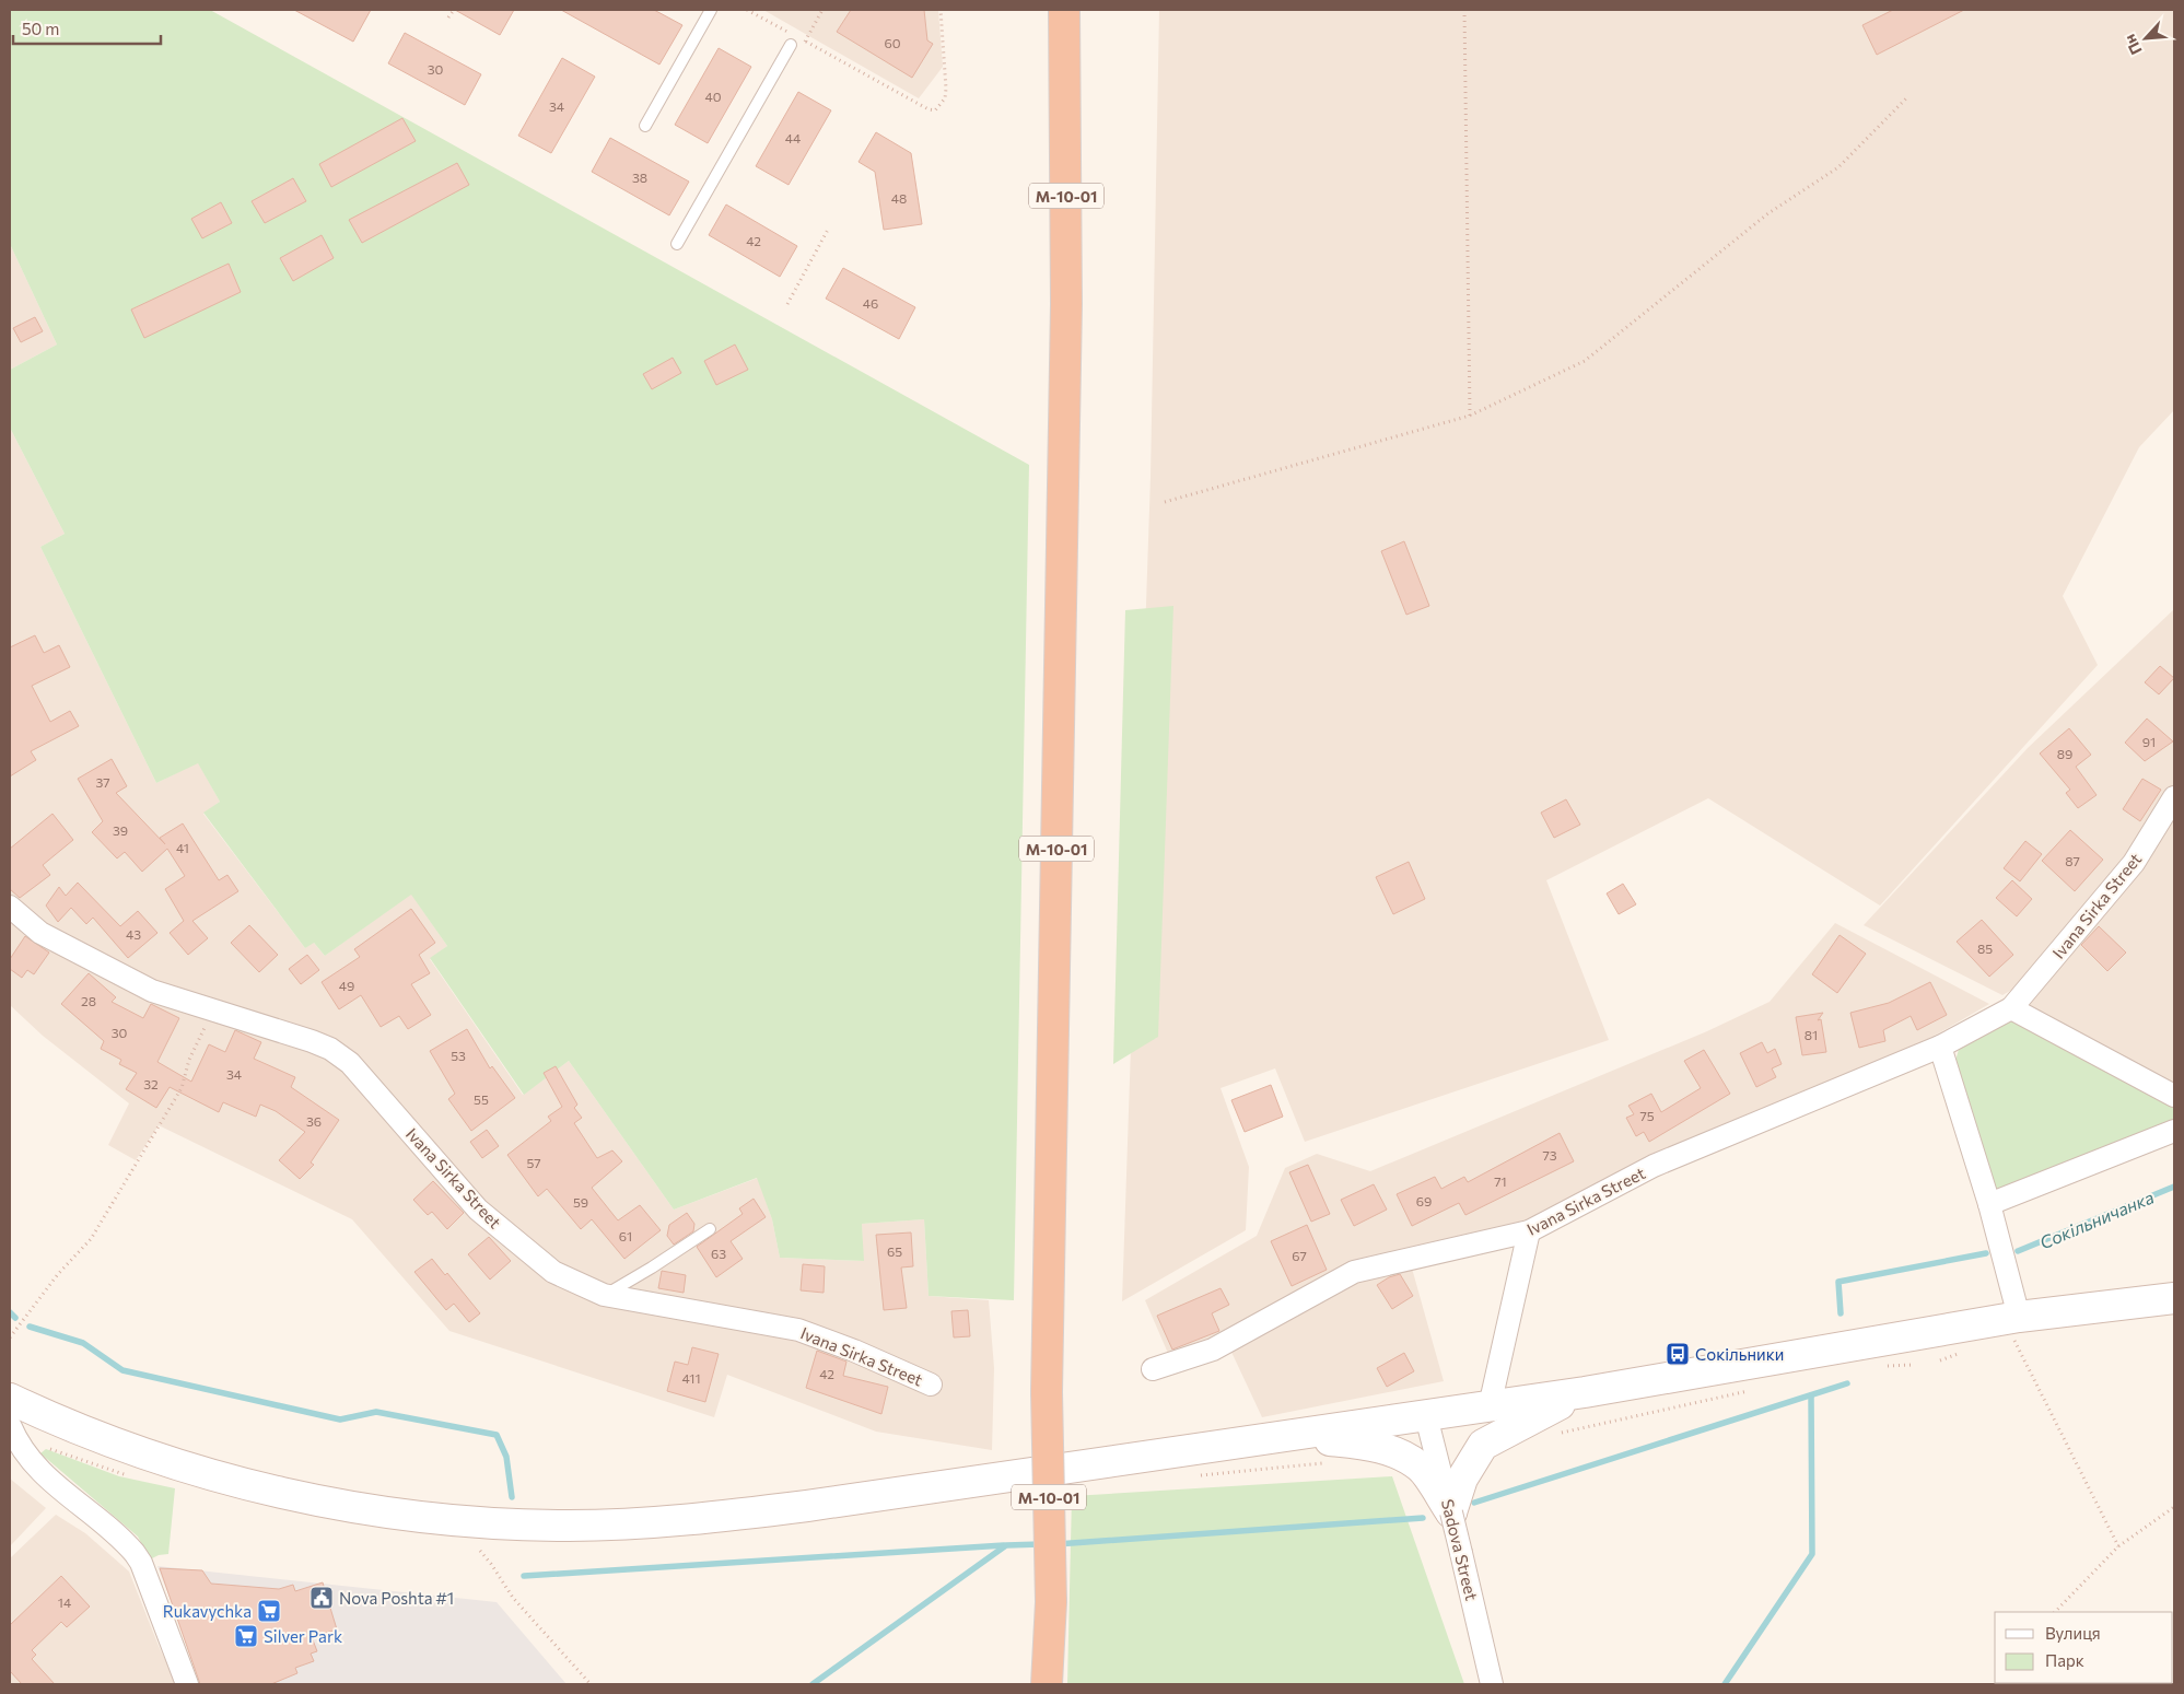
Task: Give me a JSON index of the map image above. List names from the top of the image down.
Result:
{
  "streets": {
    "highway": ["М-10-01"],
    "street": ["Ivana Sirka Street", "Sadova Street"]
  },
  "water": ["Сокільничанка"],
  "places": {
    "bus stop": ["Сокільники"],
    "public building": ["Nova Poshta #1"],
    "supermarket": ["Rukavychka", "Silver Park"]
  },
  "house_numbers": [
    "60",
    "30",
    "40",
    "34",
    "44",
    "38",
    "48",
    "42",
    "46",
    "91",
    "89",
    "37",
    "39",
    "41",
    "87",
    "43",
    "85",
    "49",
    "28",
    "30",
    "81",
    "53",
    "34",
    "32",
    "55",
    "75",
    "36",
    "73",
    "57",
    "71",
    "69",
    "59",
    "61",
    "65",
    "63",
    "67",
    "42",
    "411",
    "14"
  ],
  "legend": ["Вулиця", "Парк"],
  "scale_bar": "50 m",
  "north": "bottom left"
}
